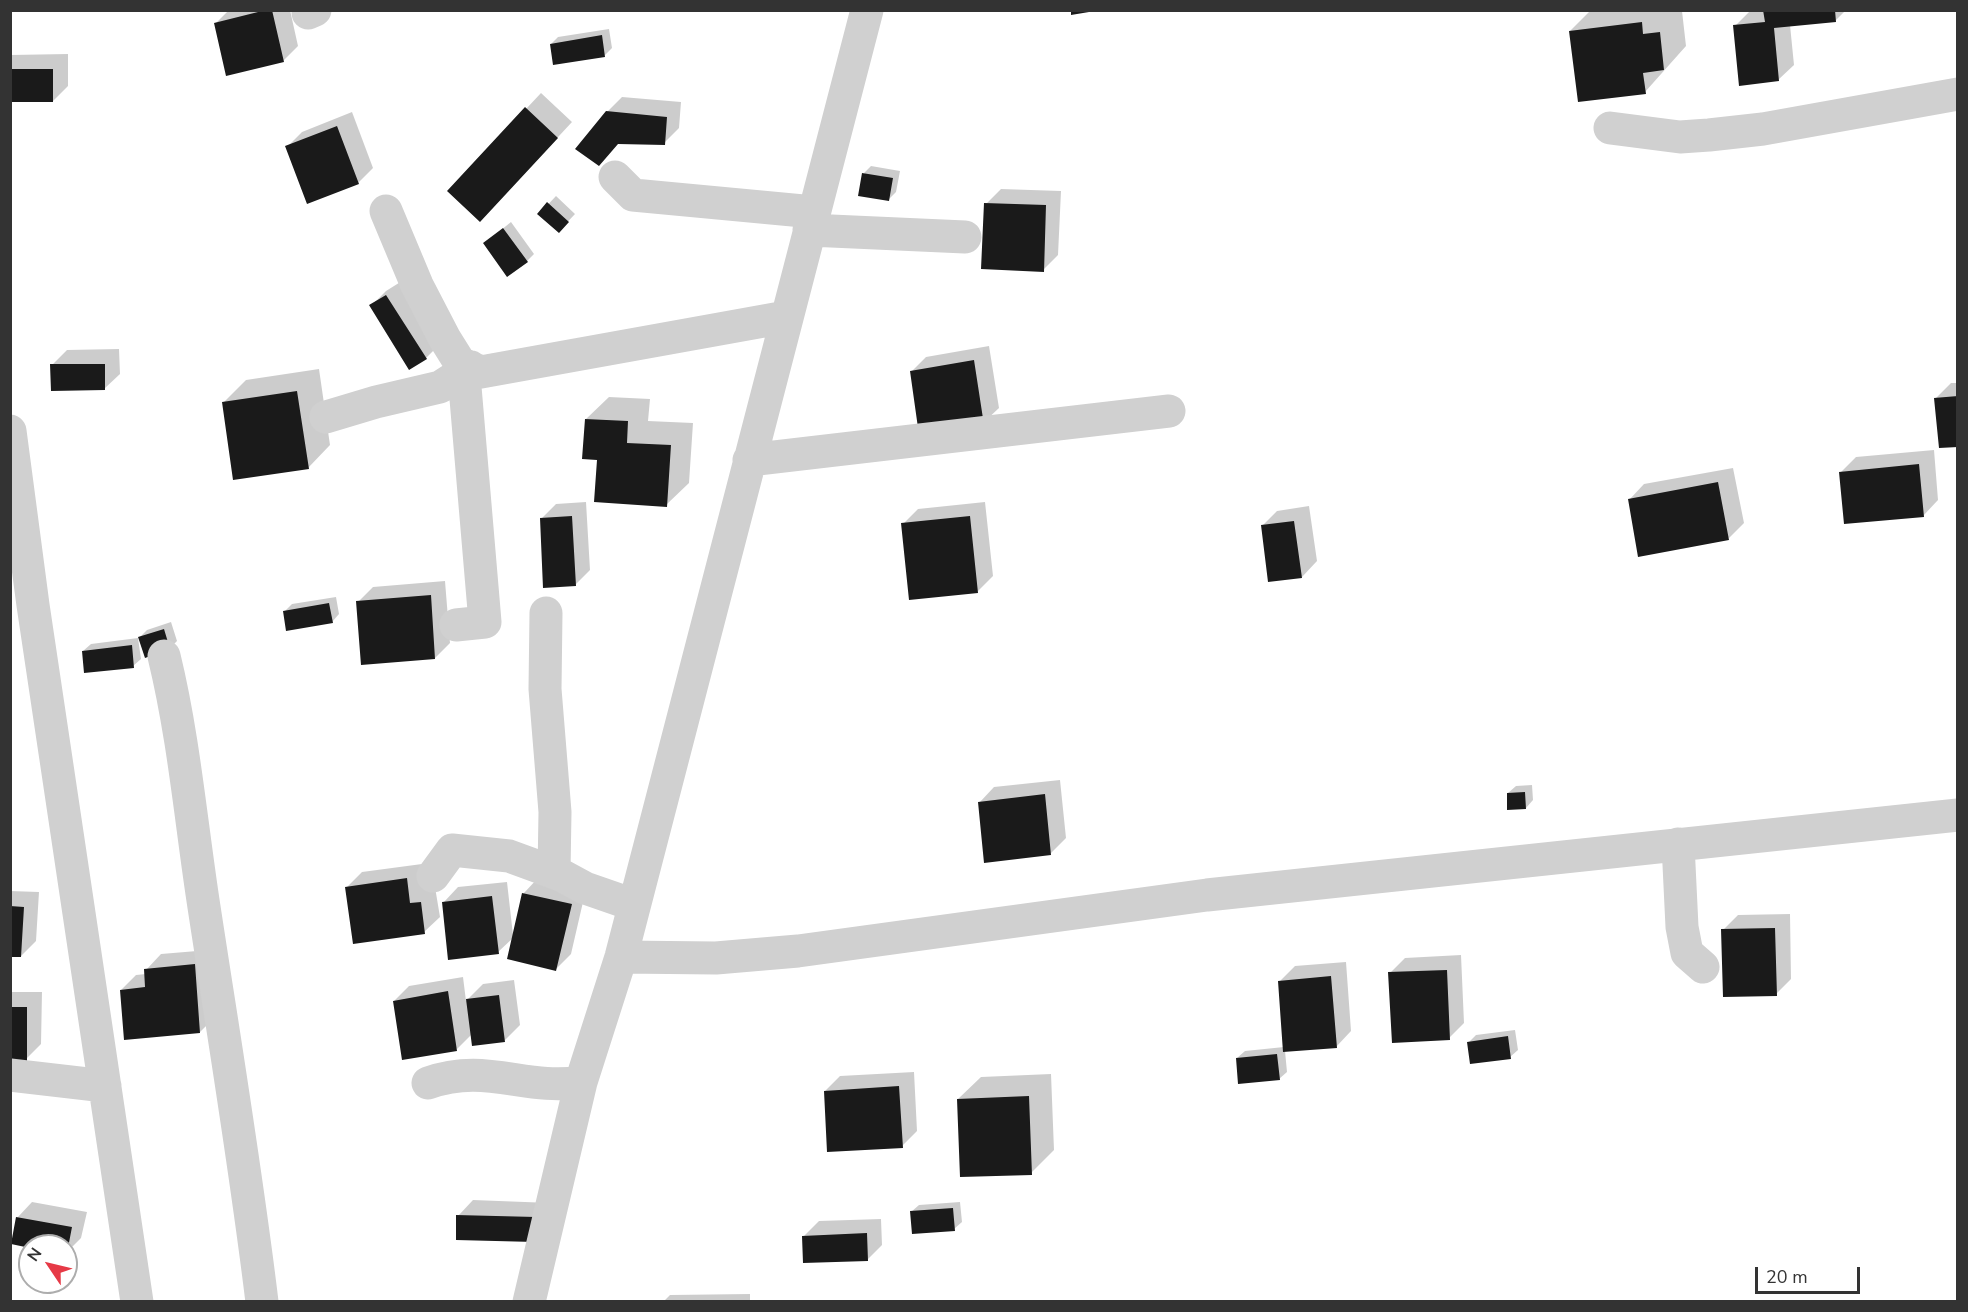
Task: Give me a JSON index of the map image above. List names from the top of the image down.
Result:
{
  "scale_bar": "20 m",
  "north": "top left"
}
